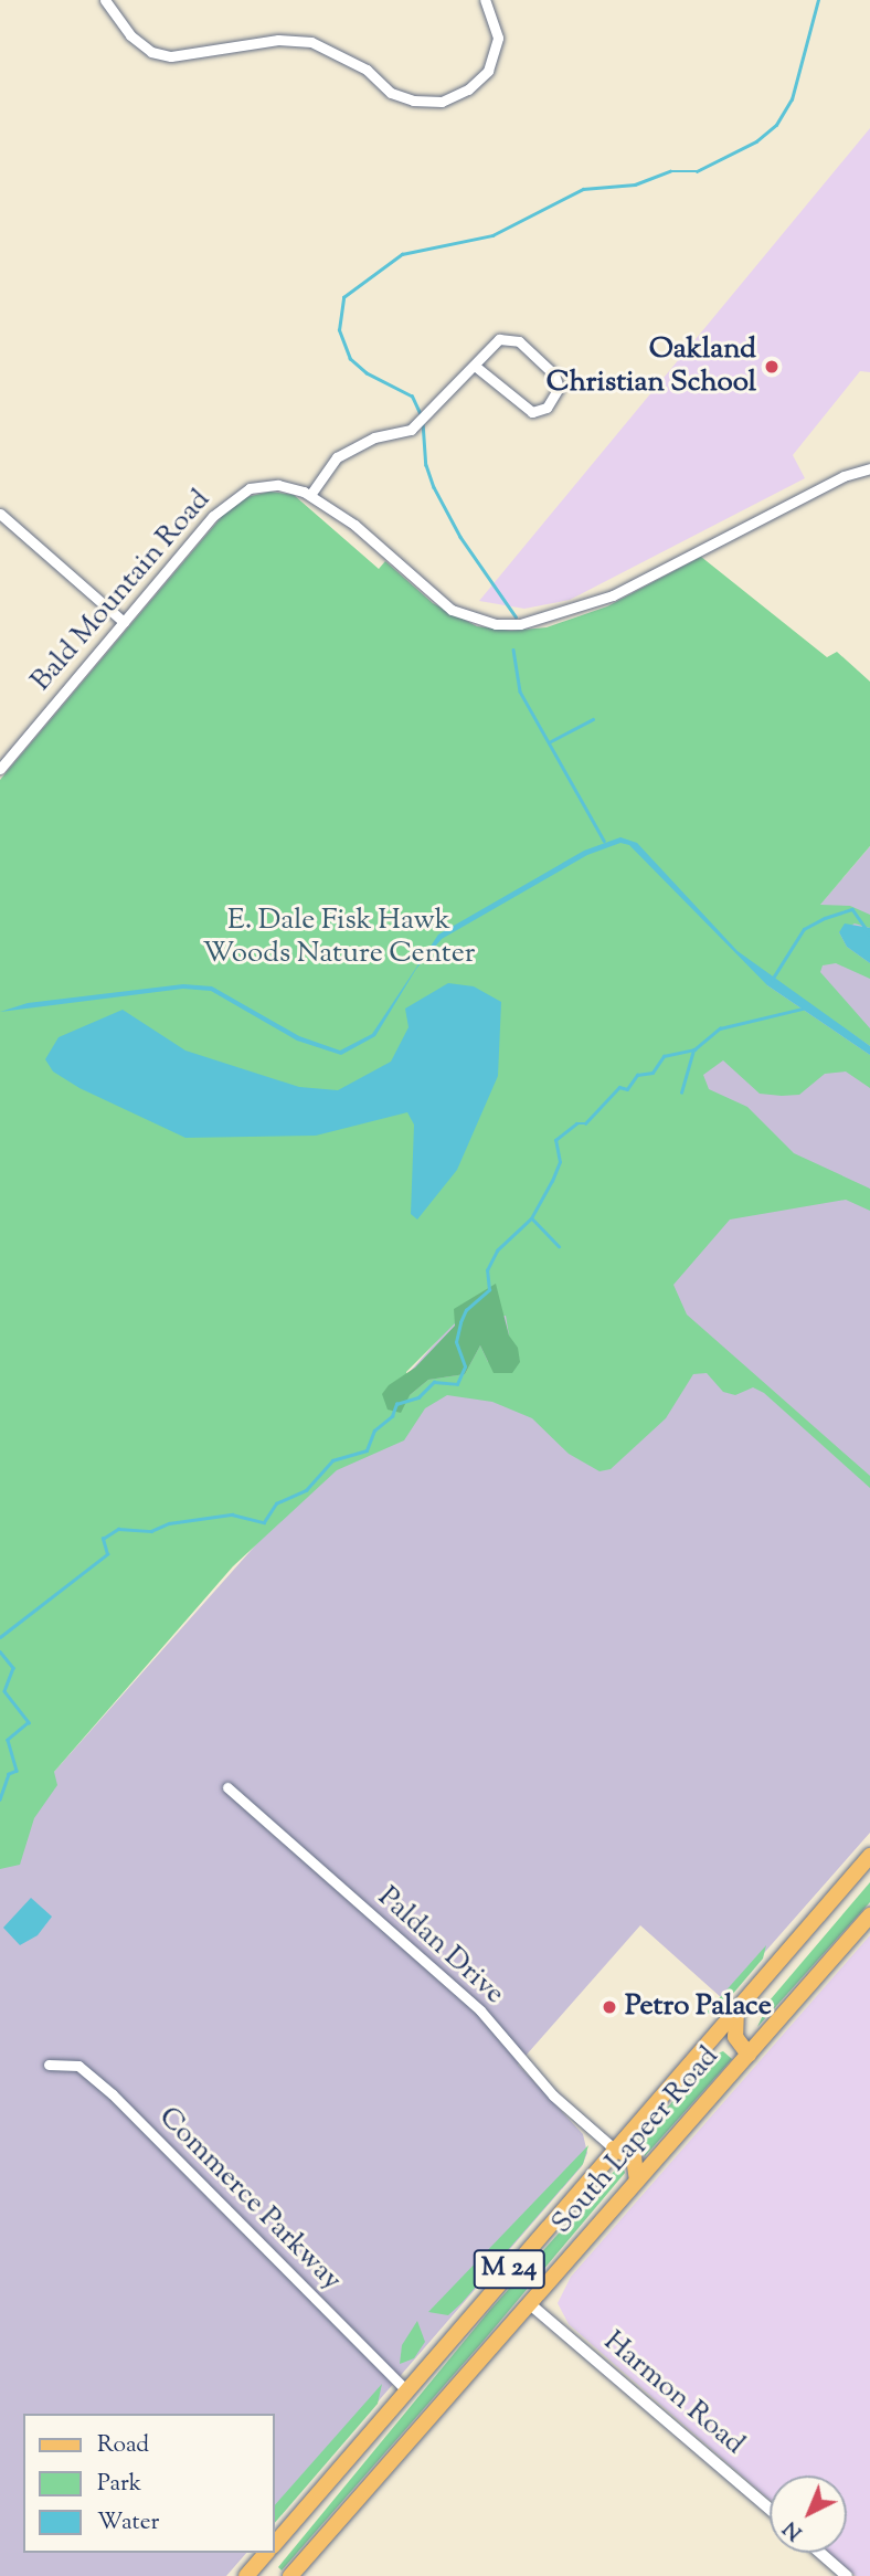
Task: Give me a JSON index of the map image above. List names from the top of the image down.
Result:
{
  "streets": {
    "main road": ["South Lapeer Road", "M 24"],
    "street": [
      "Bald Mountain Road",
      "Paldan Drive",
      "Commerce Parkway",
      "Harmon Road"
    ]
  },
  "crossings": [
    ["Paldan Drive", "South Lapeer Road"],
    ["South Lapeer Road", "Commerce Parkway"],
    ["South Lapeer Road", "Harmon Road"]
  ],
  "parks": ["E. Dale Fisk Hawk Woods Nature Center"],
  "places": ["Oakland Christian School", "Petro Palace"],
  "legend": ["Road", "Park", "Water"],
  "north": "bottom left"
}
